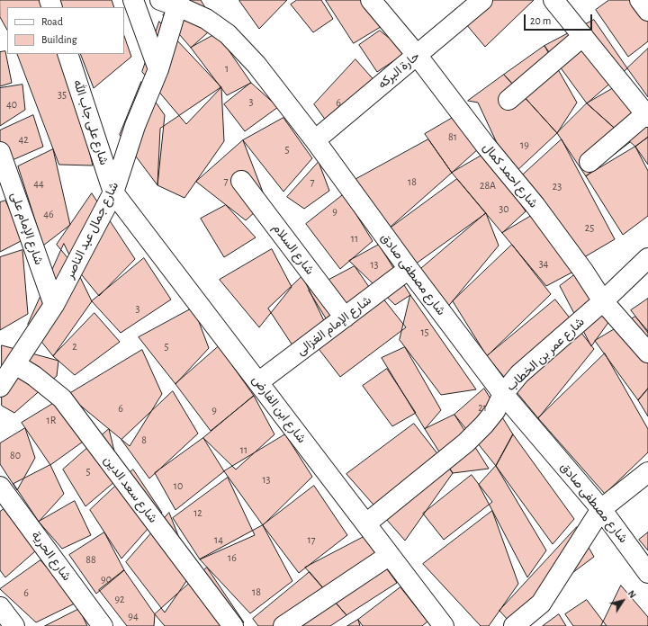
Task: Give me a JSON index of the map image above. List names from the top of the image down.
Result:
{
  "streets": {
    "street": [
      "حارة البركه",
      "شارع على جاب الله",
      "شارع احمد كمال",
      "شارع الإمام على",
      "شارع جمال عبد الناصر",
      "شارع السلام",
      "شارع مصطفى صادق",
      "شارع الإمام الغزالى",
      "شارع عمر بن الخطاب",
      "شارع ابن الفارض",
      "شارع سعد الدين",
      "شارع الحرية"
    ]
  },
  "crossings": [
    ["حارة البركه", "شارع احمد كمال"],
    ["حارة البركه", "شارع مصطفى صادق"],
    ["شارع على جاب الله", "شارع جمال عبد الناصر"],
    ["شارع على جاب الله", "شارع ابن الفارض"],
    ["شارع احمد كمال", "شارع عمر بن الخطاب"],
    ["شارع الإمام على", "شارع جمال عبد الناصر"],
    ["شارع جمال عبد الناصر", "شارع مصطفى صادق"],
    ["شارع جمال عبد الناصر", "شارع ابن الفارض"],
    ["شارع جمال عبد الناصر", "شارع سعد الدين"],
    ["شارع السلام", "شارع الإمام الغزالى"],
    ["شارع مصطفى صادق", "شارع الإمام الغزالى"],
    ["شارع مصطفى صادق", "شارع عمر بن الخطاب"],
    ["شارع الإمام الغزالى", "شارع ابن الفارض"],
    ["شارع عمر بن الخطاب", "شارع ابن الفارض"]
  ],
  "house_numbers": [
    "1",
    "35",
    "3",
    "6",
    "40",
    "81",
    "42",
    "19",
    "5",
    "7",
    "7",
    "18",
    "44",
    "28A",
    "23",
    "30",
    "9",
    "46",
    "25",
    "11",
    "34",
    "13",
    "3",
    "15",
    "2",
    "5",
    "21",
    "6",
    "9",
    "1R",
    "8",
    "11",
    "80",
    "5",
    "13",
    "10",
    "12",
    "14",
    "17",
    "16",
    "88",
    "90",
    "18",
    "6",
    "92",
    "94"
  ],
  "legend": ["Road", "Building"],
  "scale_bar": "20 m",
  "north": "top right"
}
